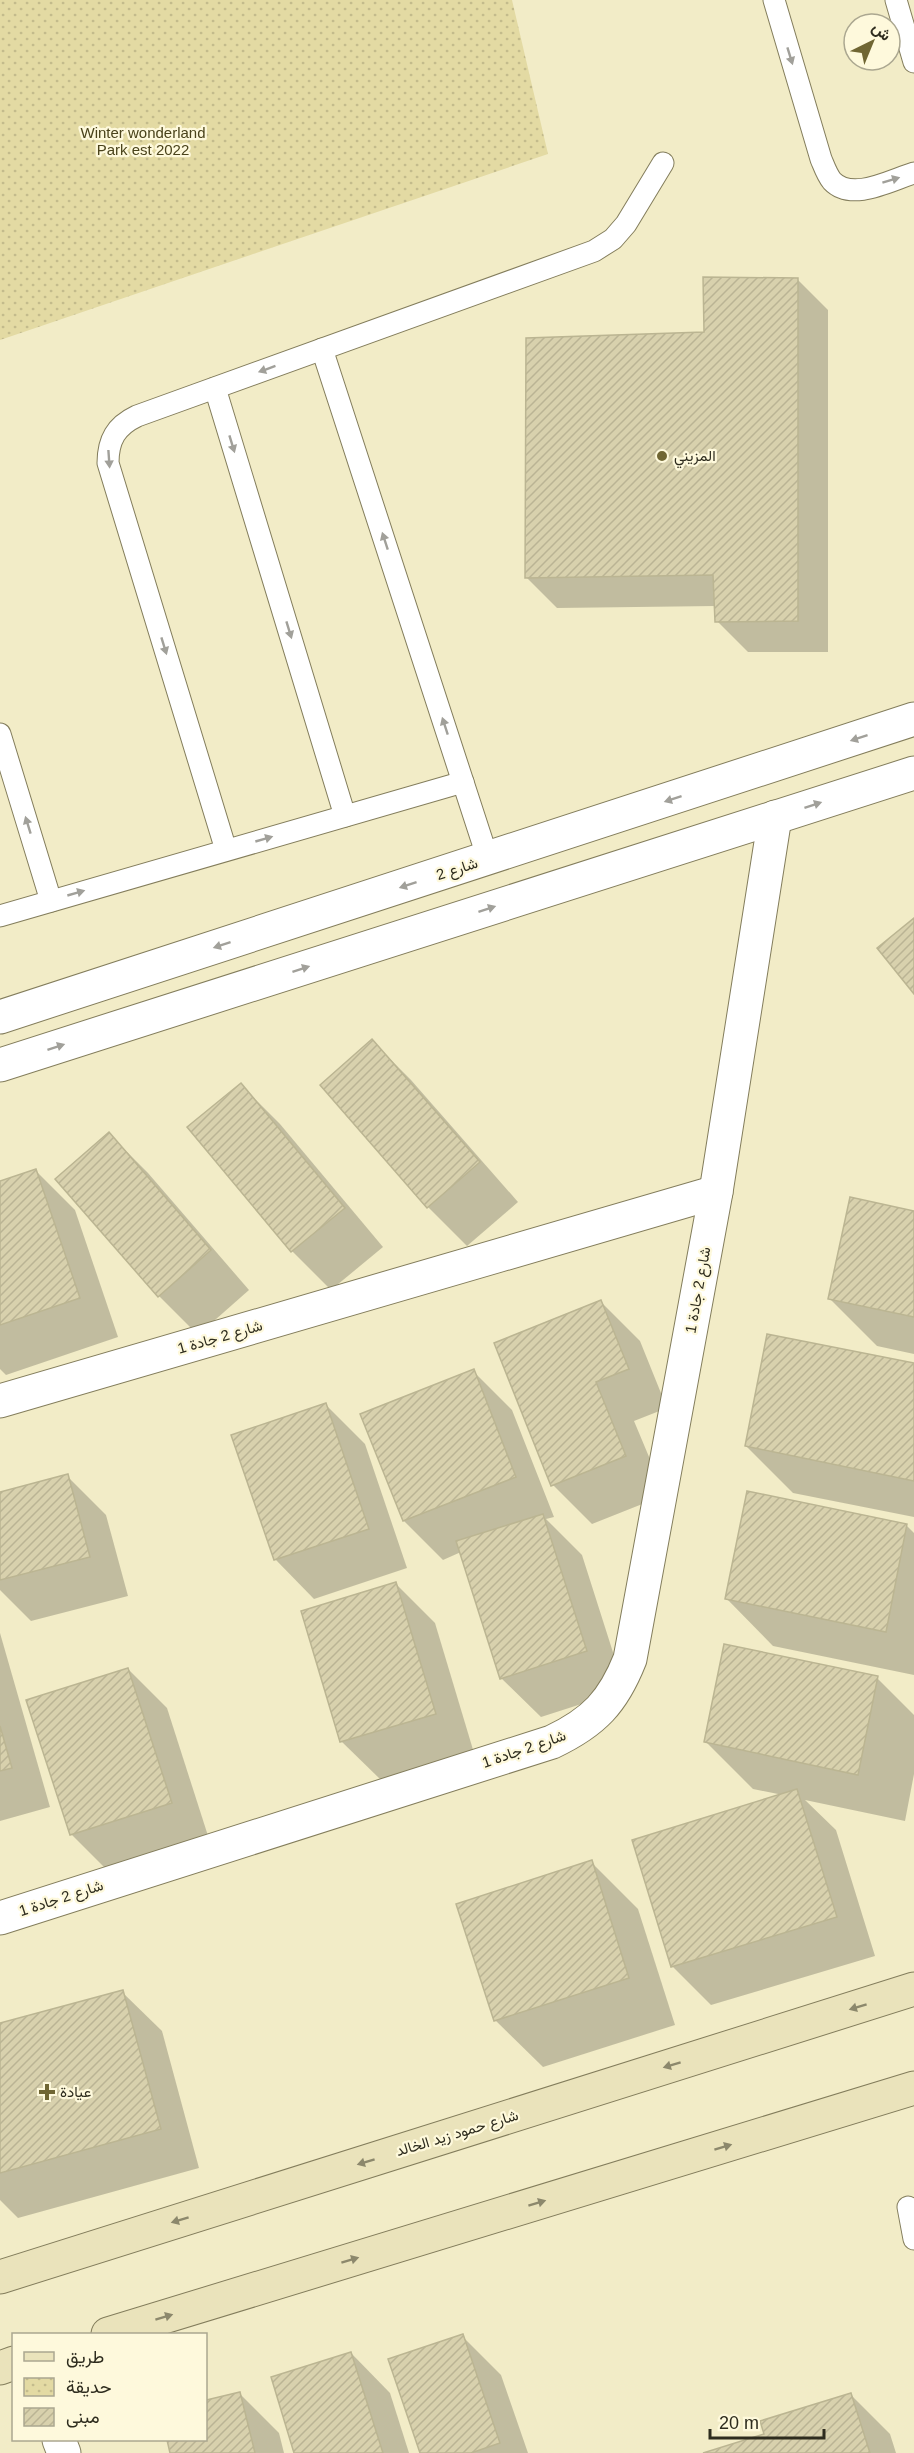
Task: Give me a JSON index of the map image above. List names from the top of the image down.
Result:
{
  "streets": {
    "main road": ["شارع حمود زيد الخالد"],
    "street": ["شارع 2", "شارع 2 جادة 1"]
  },
  "parks": ["Winter wonderland Park est 2022"],
  "places": {
    "other": ["المزيني"],
    "health": ["عيادة"]
  },
  "legend": ["طريق", "حديقة", "مبنى"],
  "scale_bar": "20 m",
  "north": "top right"
}
